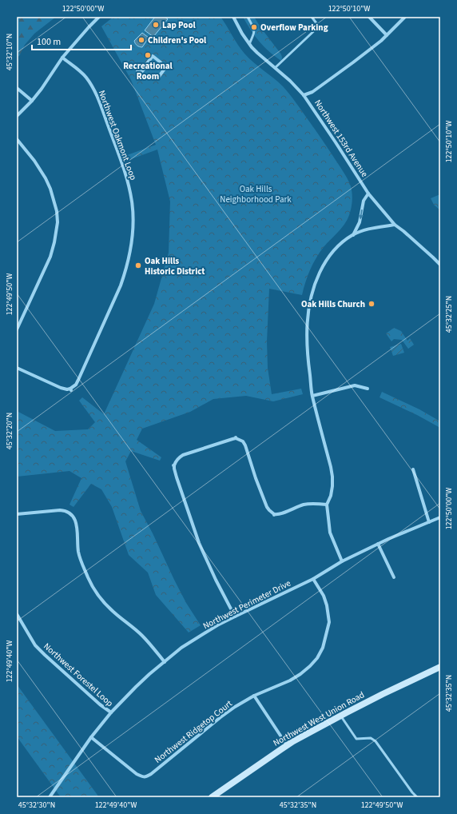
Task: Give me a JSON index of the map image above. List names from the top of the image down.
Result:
{
  "streets": {
    "street": [
      "Northwest Oakmont Loop",
      "Northwest 153rd Avenue",
      "Northwest Perimeter Drive",
      "Northwest Forestel Loop",
      "Northwest West Union Road",
      "Northwest Ridgetop Court"
    ]
  },
  "crossings": [
    ["Northwest Perimeter Drive", "Northwest Forestel Loop"],
    ["Northwest Perimeter Drive", "Northwest Ridgetop Court"]
  ],
  "parks": ["Oak Hills Neighborhood Park"],
  "places": [
    "Lap Pool",
    "Overflow Parking",
    "Children's Pool",
    "Recreational Room",
    "Oak Hills Historic District",
    "Oak Hills Church"
  ],
  "scale_bar": "100 m",
  "coordinates": [
    "122°50'00\"W",
    "122°50'10\"W",
    "45°32'10\"N",
    "122°49'50\"W",
    "45°32'25\"N",
    "45°32'20\"N",
    "122°49'40\"W",
    "45°32'35\"N",
    "45°32'30\"N"
  ]
}
